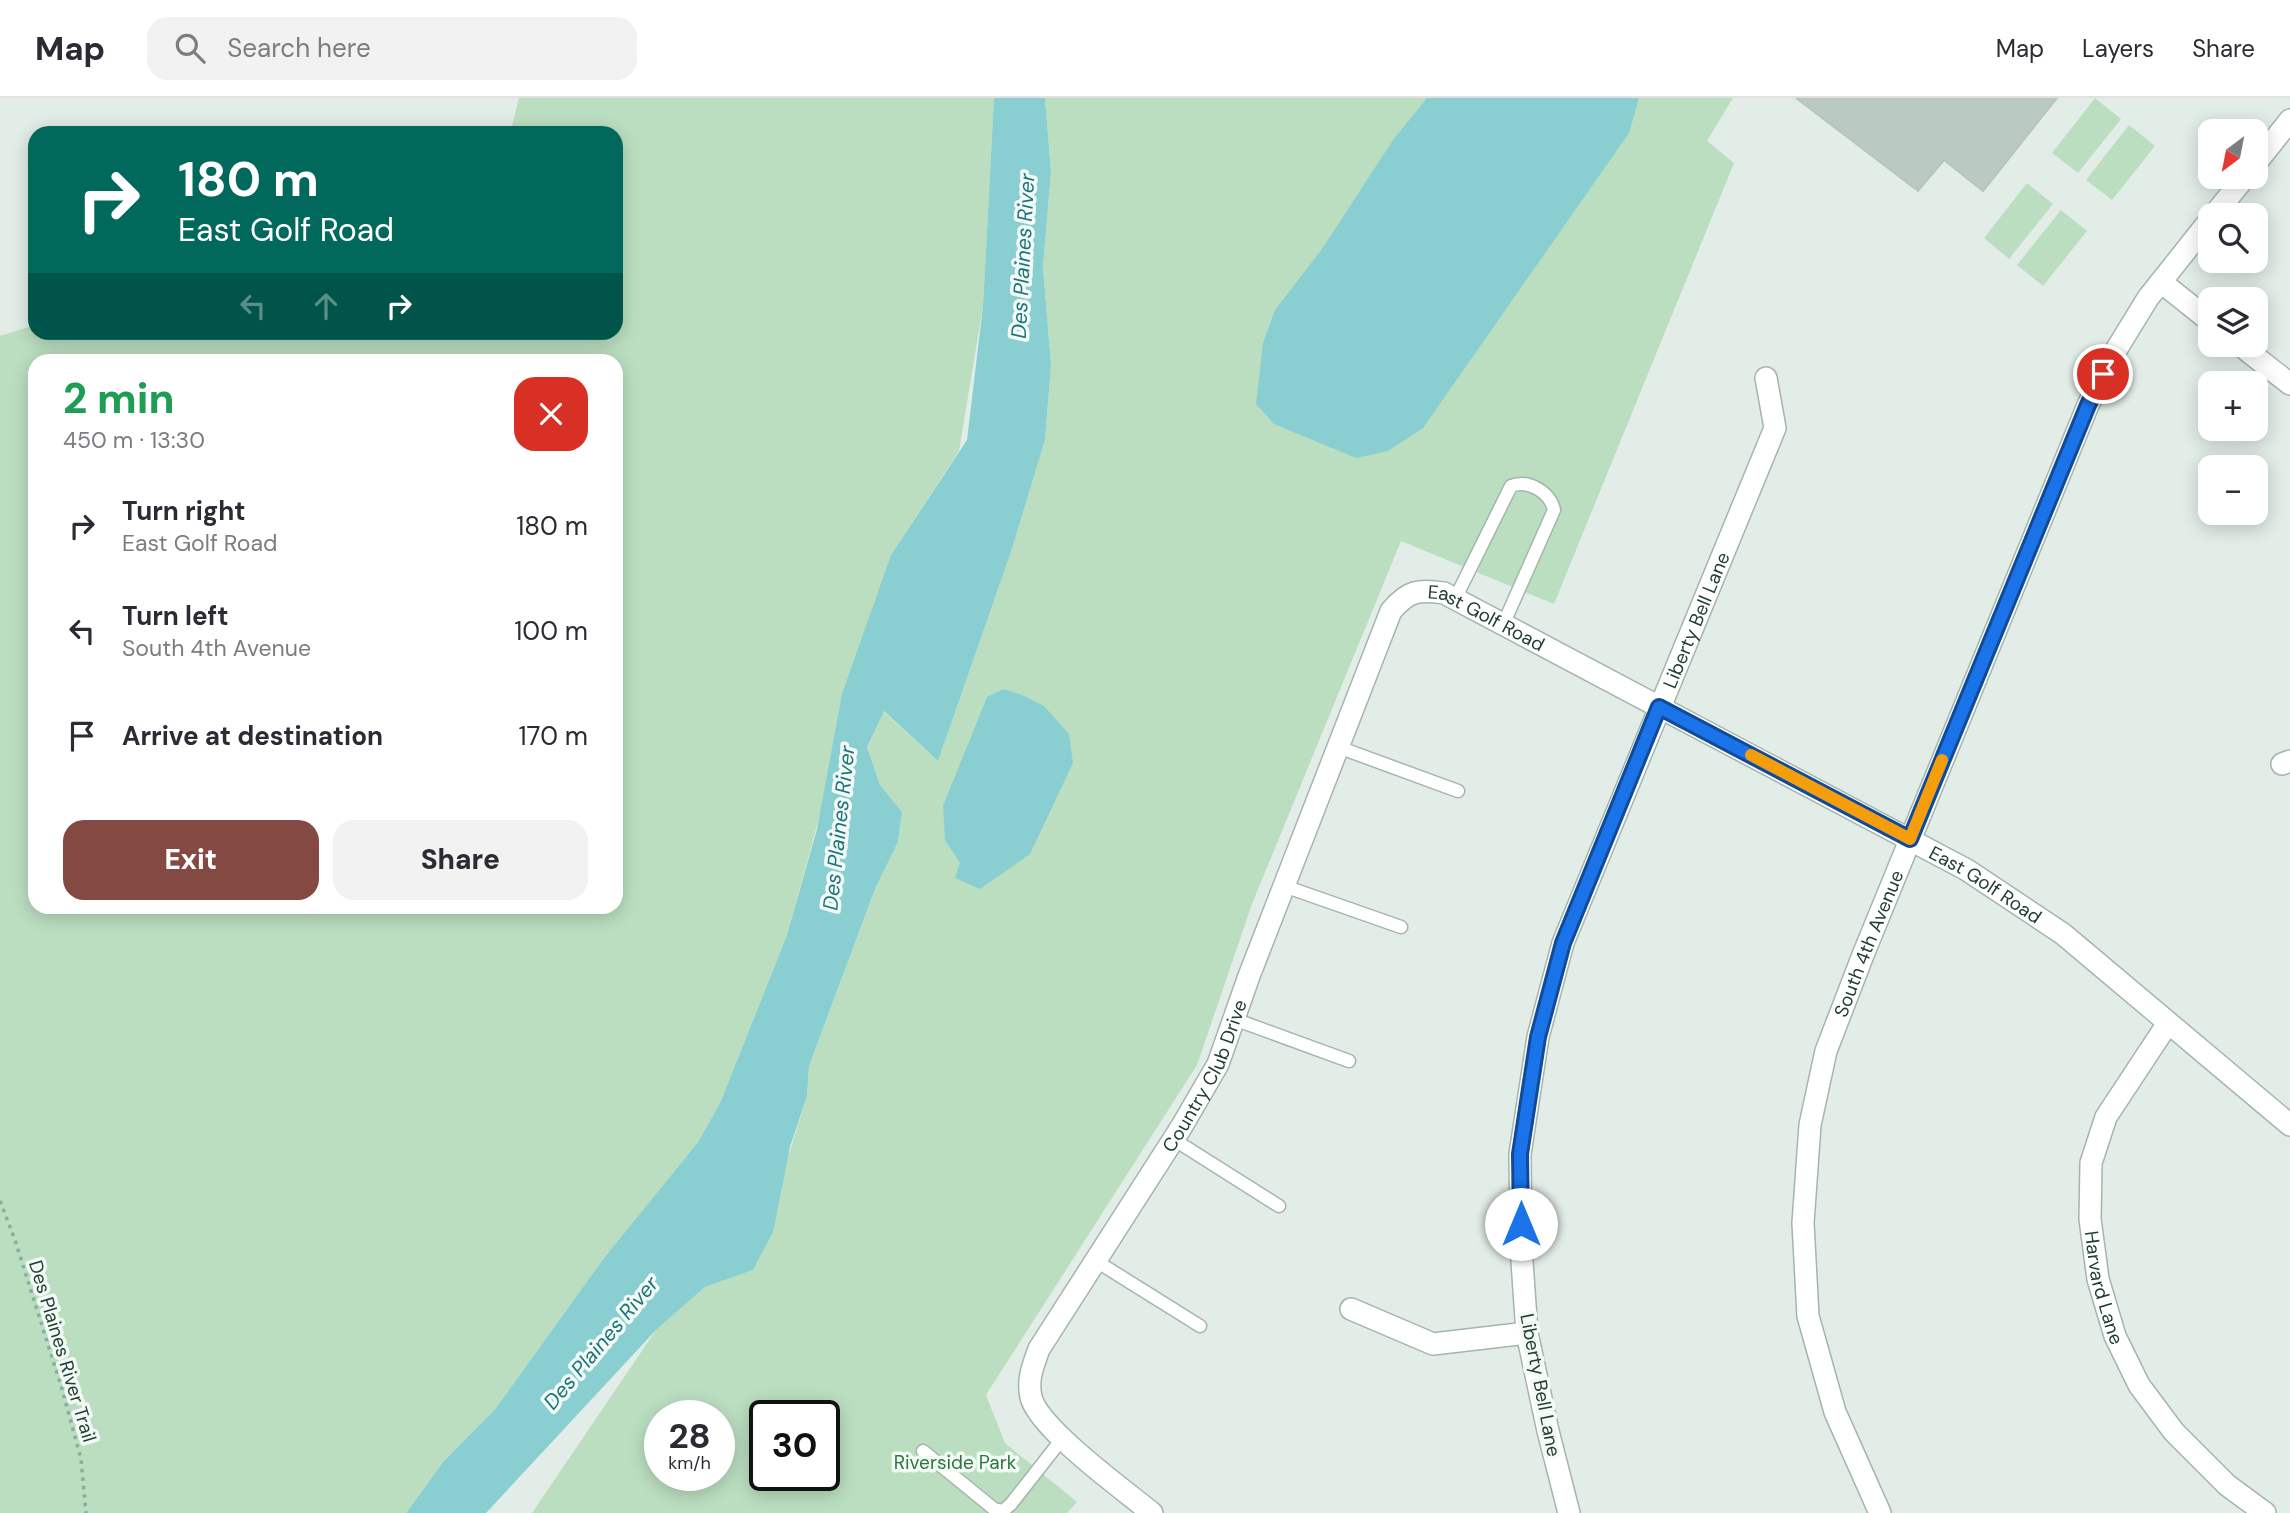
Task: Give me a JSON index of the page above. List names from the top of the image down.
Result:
{
  "streets": {
    "street": [
      "Liberty Bell Lane",
      "East Golf Road",
      "South 4th Avenue",
      "Country Club Drive",
      "Harvard Lane"
    ],
    "path": ["Des Plaines River Trail"]
  },
  "crossings": [
    ["Liberty Bell Lane", "East Golf Road"],
    ["East Golf Road", "South 4th Avenue"],
    ["East Golf Road", "Country Club Drive"],
    ["East Golf Road", "Harvard Lane"]
  ],
  "water": ["Des Plaines River"],
  "parks": ["Riverside Park"],
  "north": "bottom left",
  "page": {
    "header": "Map",
    "search": "Search here",
    "nav": ["Map", "Layers", "Share"],
    "map_buttons": ["+", "−"],
    "turn": ["180 m", "East Golf Road"],
    "heading": ["2 min", "450 m · 13:30"],
    "list": [
      {
        "name": "Turn right",
        "note": "East Golf Road",
        "value": "180 m"
      },
      {
        "name": "Turn left",
        "note": "South 4th Avenue",
        "value": "100 m"
      },
      {
        "name": "Arrive at destination",
        "value": "170 m"
      }
    ],
    "buttons": ["Exit", "Share"],
    "speed": "28 km/h",
    "limit": "30"
  }
}
